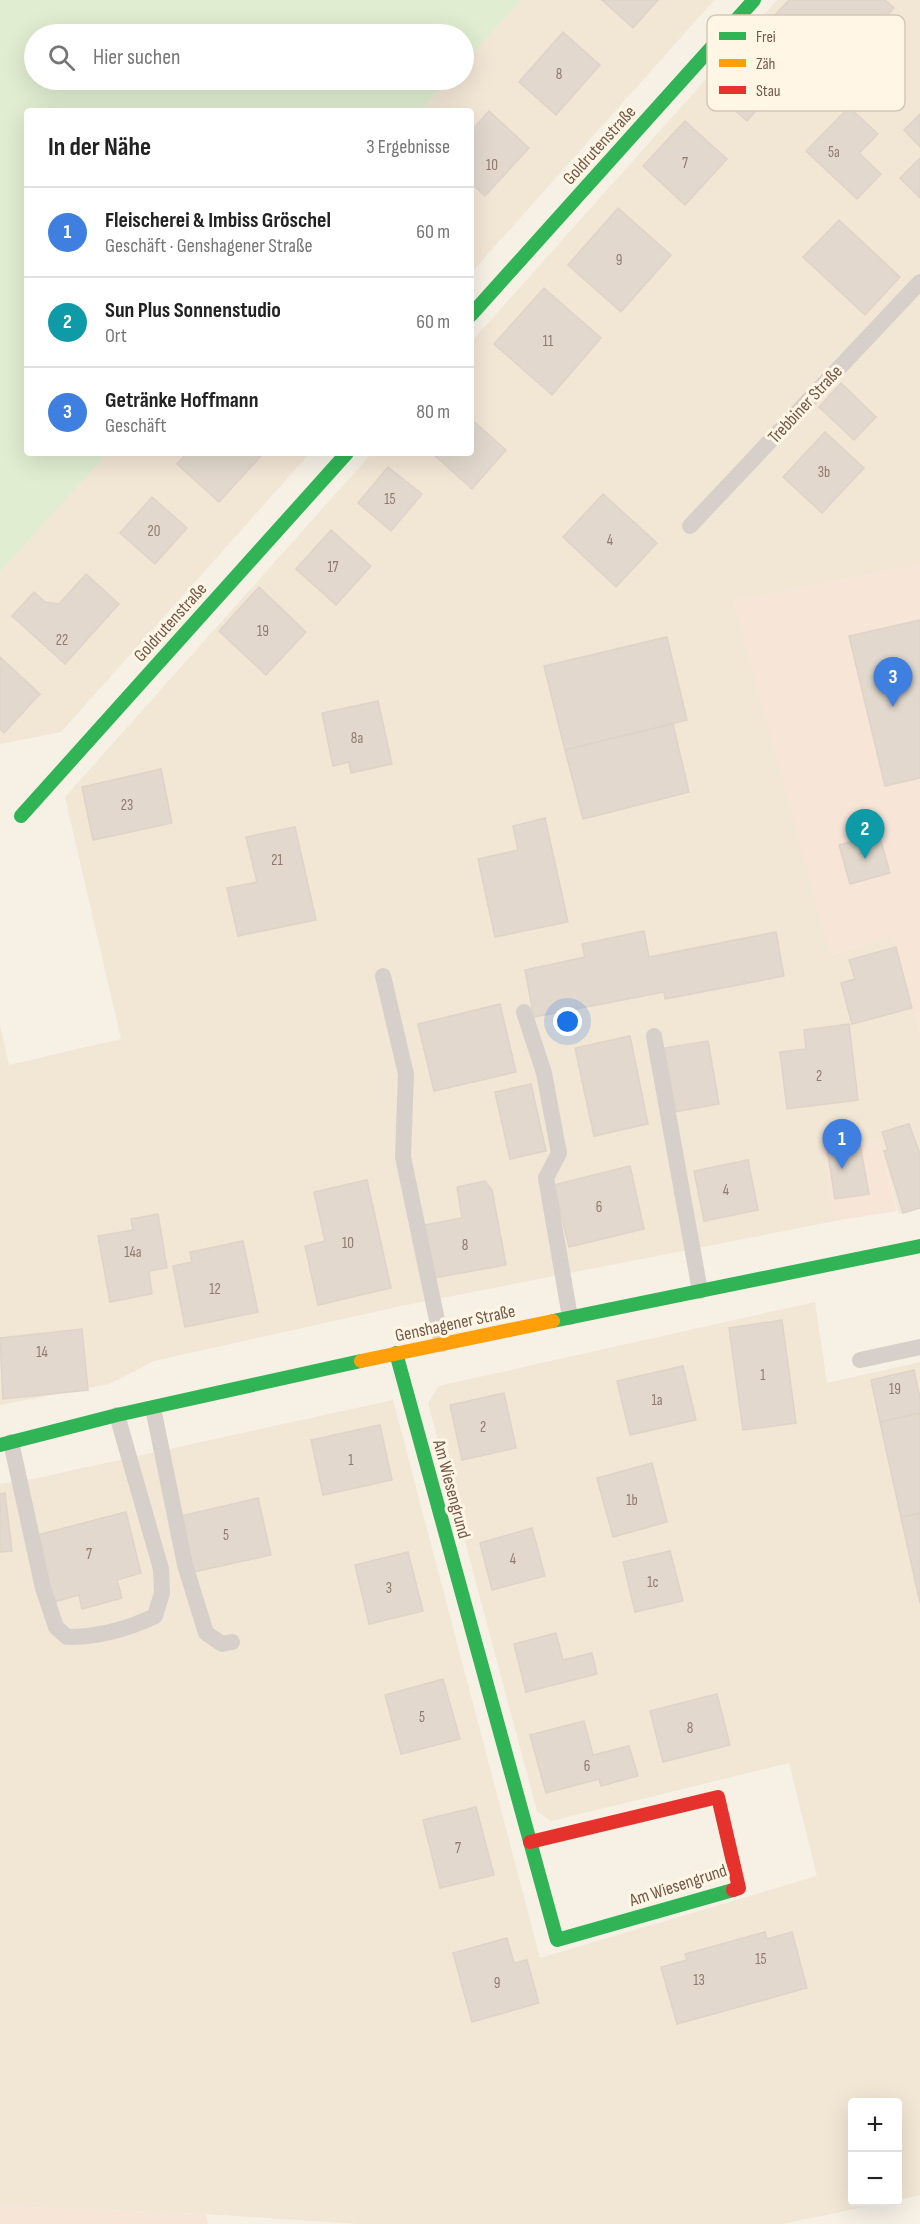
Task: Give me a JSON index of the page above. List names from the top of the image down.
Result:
{
  "streets": {
    "street": ["Goldrutenstraße", "Genshagener Straße", "Am Wiesengrund"],
    "lane": ["Trebbiner Straße"]
  },
  "crossings": [
    ["Genshagener Straße", "Am Wiesengrund"]
  ],
  "house_numbers": [
    "8",
    "5a",
    "7",
    "10",
    "9",
    "11",
    "3b",
    "15",
    "20",
    "4",
    "17",
    "19",
    "22",
    "8a",
    "23",
    "21",
    "2",
    "4",
    "6",
    "10",
    "8",
    "14a",
    "12",
    "14",
    "1",
    "19",
    "1a",
    "2",
    "1",
    "1b",
    "5",
    "7",
    "4",
    "1c",
    "3",
    "5",
    "8",
    "6",
    "7",
    "15",
    "13",
    "9"
  ],
  "legend": ["Frei", "Zäh", "Stau"],
  "page": {
    "search": "Hier suchen",
    "heading": ["In der Nähe", "3 Ergebnisse"],
    "list": [
      {
        "mark": "1",
        "name": "Fleischerei & Imbiss Gröschel",
        "note": "Geschäft · Genshagener Straße",
        "value": "60 m"
      },
      {
        "mark": "2",
        "name": "Sun Plus Sonnenstudio",
        "note": "Ort",
        "value": "60 m"
      },
      {
        "mark": "3",
        "name": "Getränke Hoffmann",
        "note": "Geschäft",
        "value": "80 m"
      }
    ],
    "pins": ["3", "2", "1"],
    "map_buttons": ["+", "−"]
  }
}
